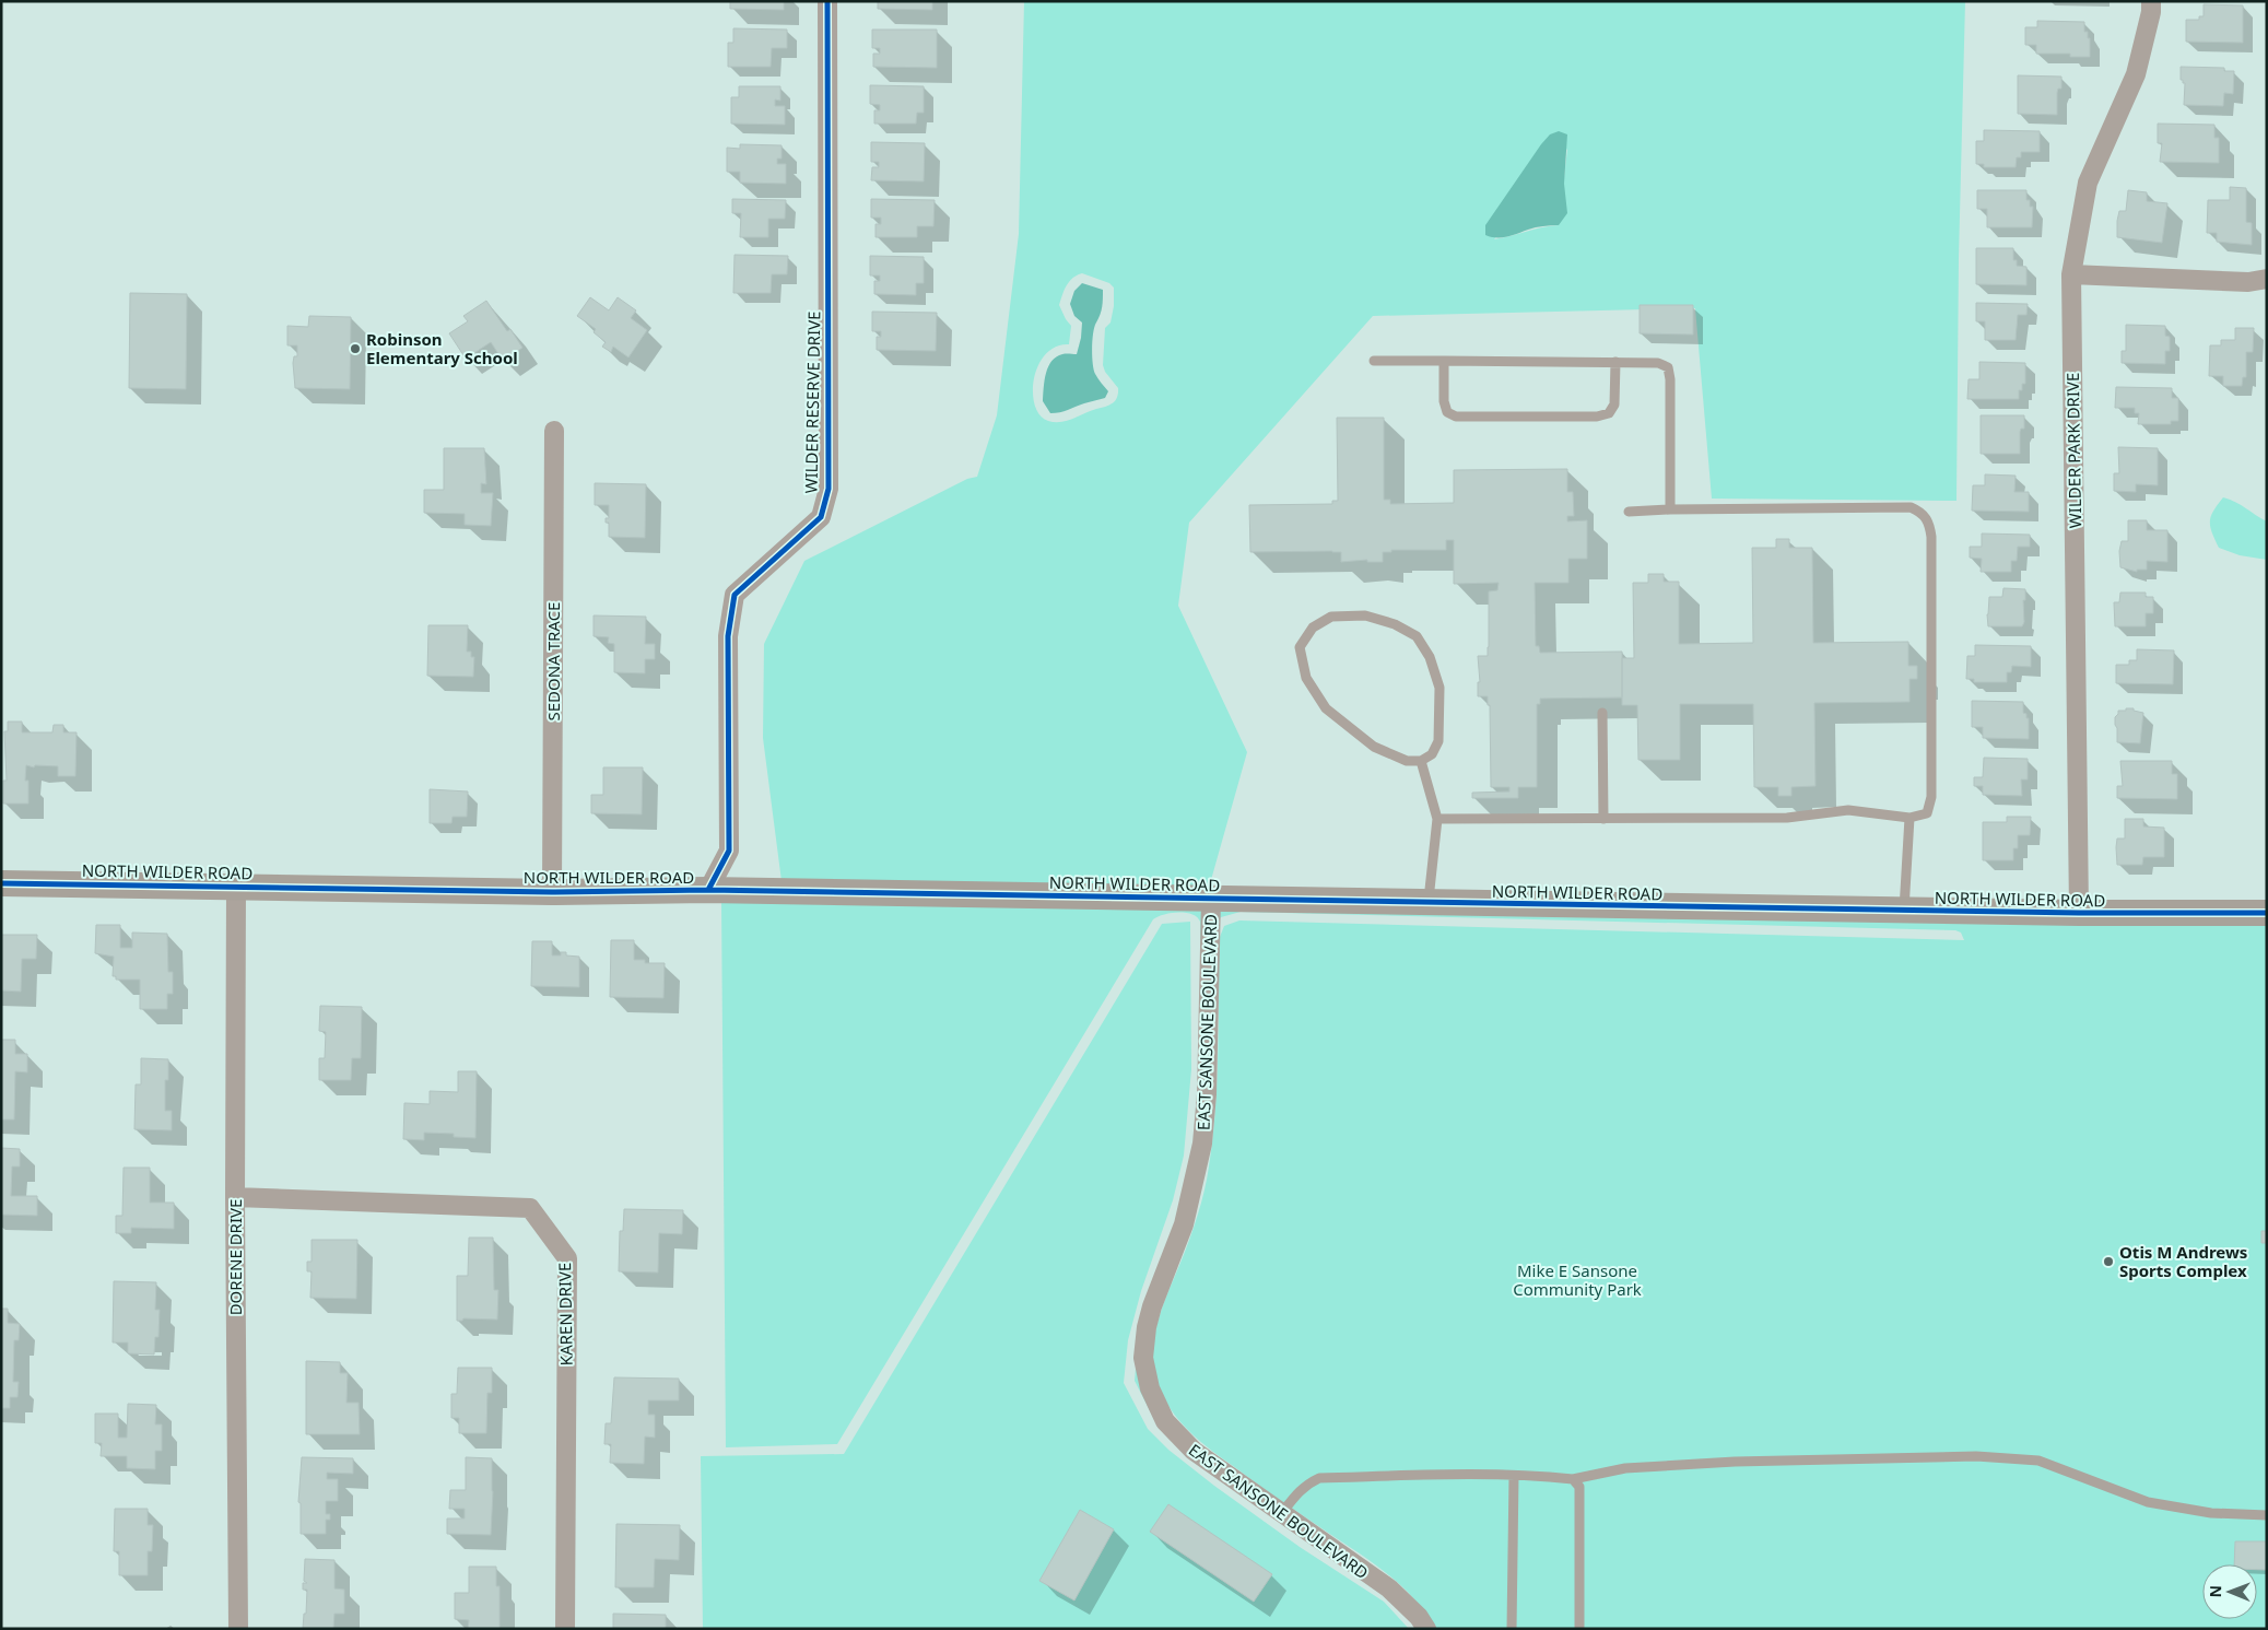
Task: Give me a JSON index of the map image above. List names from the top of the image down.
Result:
{
  "streets": {
    "street": [
      "WILDER RESERVE DRIVE",
      "WILDER PARK DRIVE",
      "SEDONA TRACE",
      "NORTH WILDER ROAD",
      "EAST SANSONE BOULEVARD",
      "DORENE DRIVE",
      "KAREN DRIVE"
    ]
  },
  "crossings": [
    ["WILDER RESERVE DRIVE", "NORTH WILDER ROAD"],
    ["WILDER PARK DRIVE", "NORTH WILDER ROAD"],
    ["SEDONA TRACE", "NORTH WILDER ROAD"],
    ["NORTH WILDER ROAD", "EAST SANSONE BOULEVARD"],
    ["NORTH WILDER ROAD", "DORENE DRIVE"],
    ["DORENE DRIVE", "KAREN DRIVE"]
  ],
  "parks": ["Mike E Sansone Community Park"],
  "places": ["Robinson Elementary School", "Otis M Andrews Sports Complex"],
  "north": "left"
}
